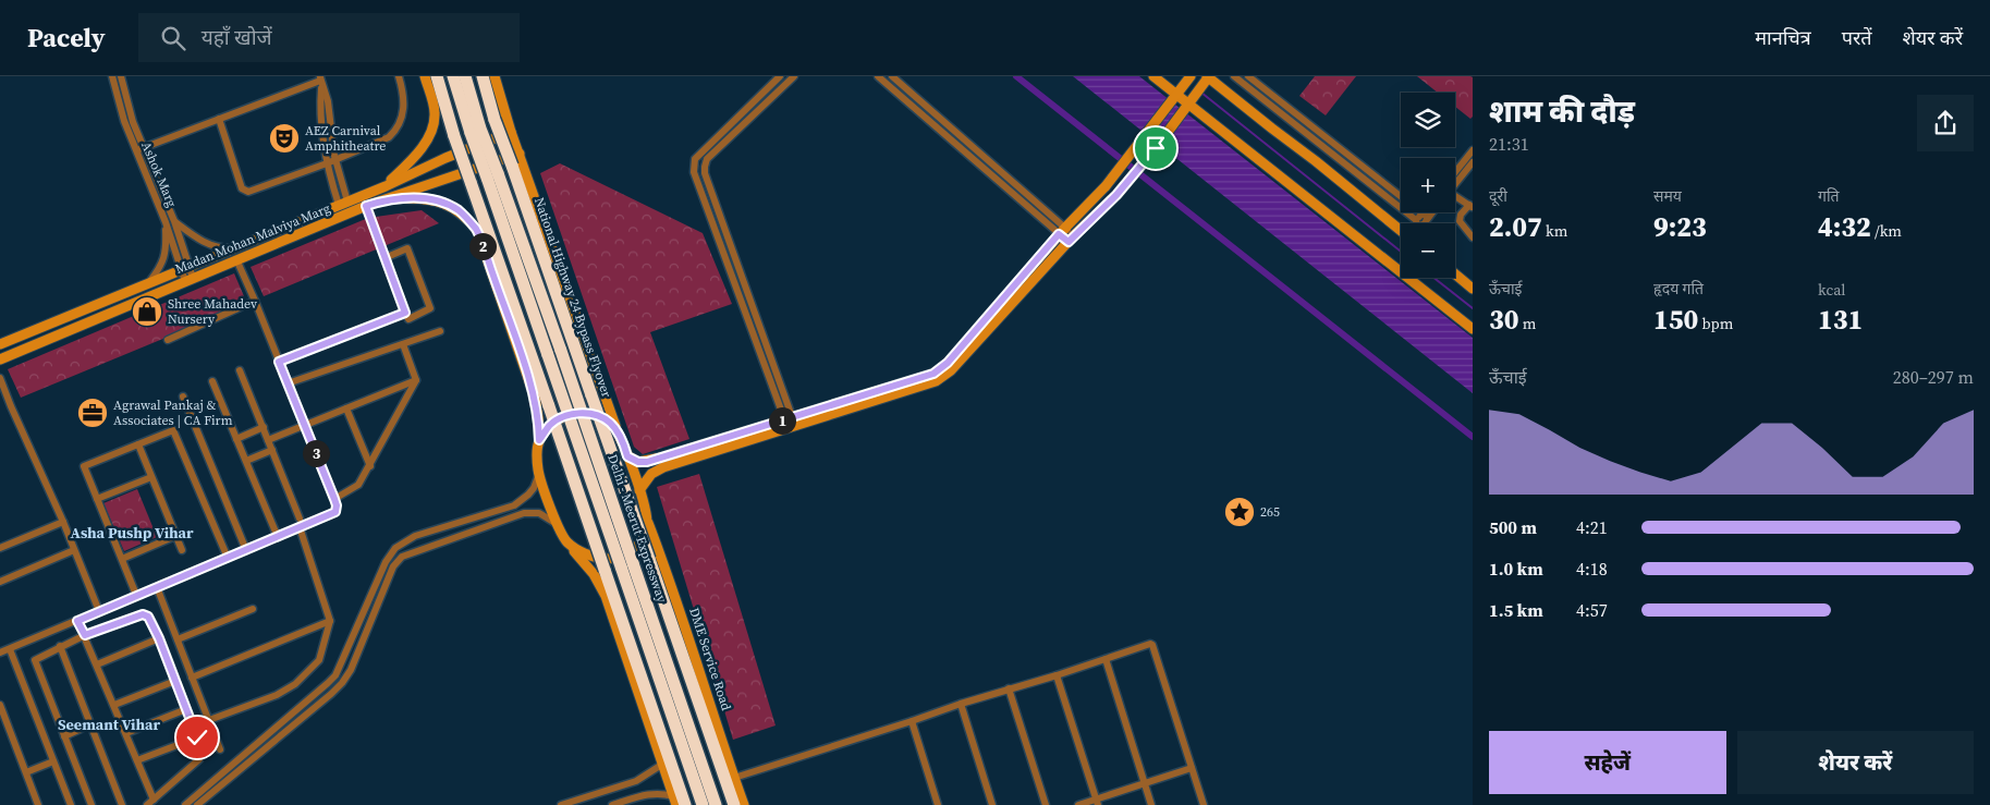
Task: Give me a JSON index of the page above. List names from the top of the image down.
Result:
{
  "streets": {
    "highway": ["National Highway 24 Bypass Flyover", "Delhi - Meerut Expressway"],
    "main road": ["Madan Mohan Malviya Marg", "DME Service Road"],
    "street": ["Ashok Marg"]
  },
  "crossings": [
    ["Ashok Marg", "Madan Mohan Malviya Marg"]
  ],
  "districts": ["Asha Pushp Vihar", "Seemant Vihar"],
  "places": {
    "theatre": ["AEZ Carnival Amphitheatre"],
    "shop": ["Shree Mahadev Nursery"],
    "office": ["Agrawal Pankaj & Associates | CA Firm"],
    "place": ["265"]
  },
  "page": {
    "header": "Pacely",
    "search": "यहाँ खोजें",
    "nav": ["मानचित्र", "परतें", "शेयर करें"],
    "heading": ["शाम की दौड़", "21:31"],
    "map_buttons": ["+", "−"],
    "stats": [
      ["दूरी", "2.07 km"],
      ["समय", "9:23"],
      ["गति", "4:32 /km"],
      ["ऊँचाई", "30 m"],
      ["हृदय गति", "150 bpm"],
      ["kcal", "131"]
    ],
    "pins": ["2", "1", "3"],
    "chart": ["ऊँचाई", "280–297 m"],
    "list": [
      {
        "name": "500 m",
        "note": "4:21"
      },
      {
        "name": "1.0 km",
        "note": "4:18"
      },
      {
        "name": "1.5 km",
        "note": "4:57"
      }
    ],
    "buttons": ["सहेजें", "शेयर करें"]
  }
}
